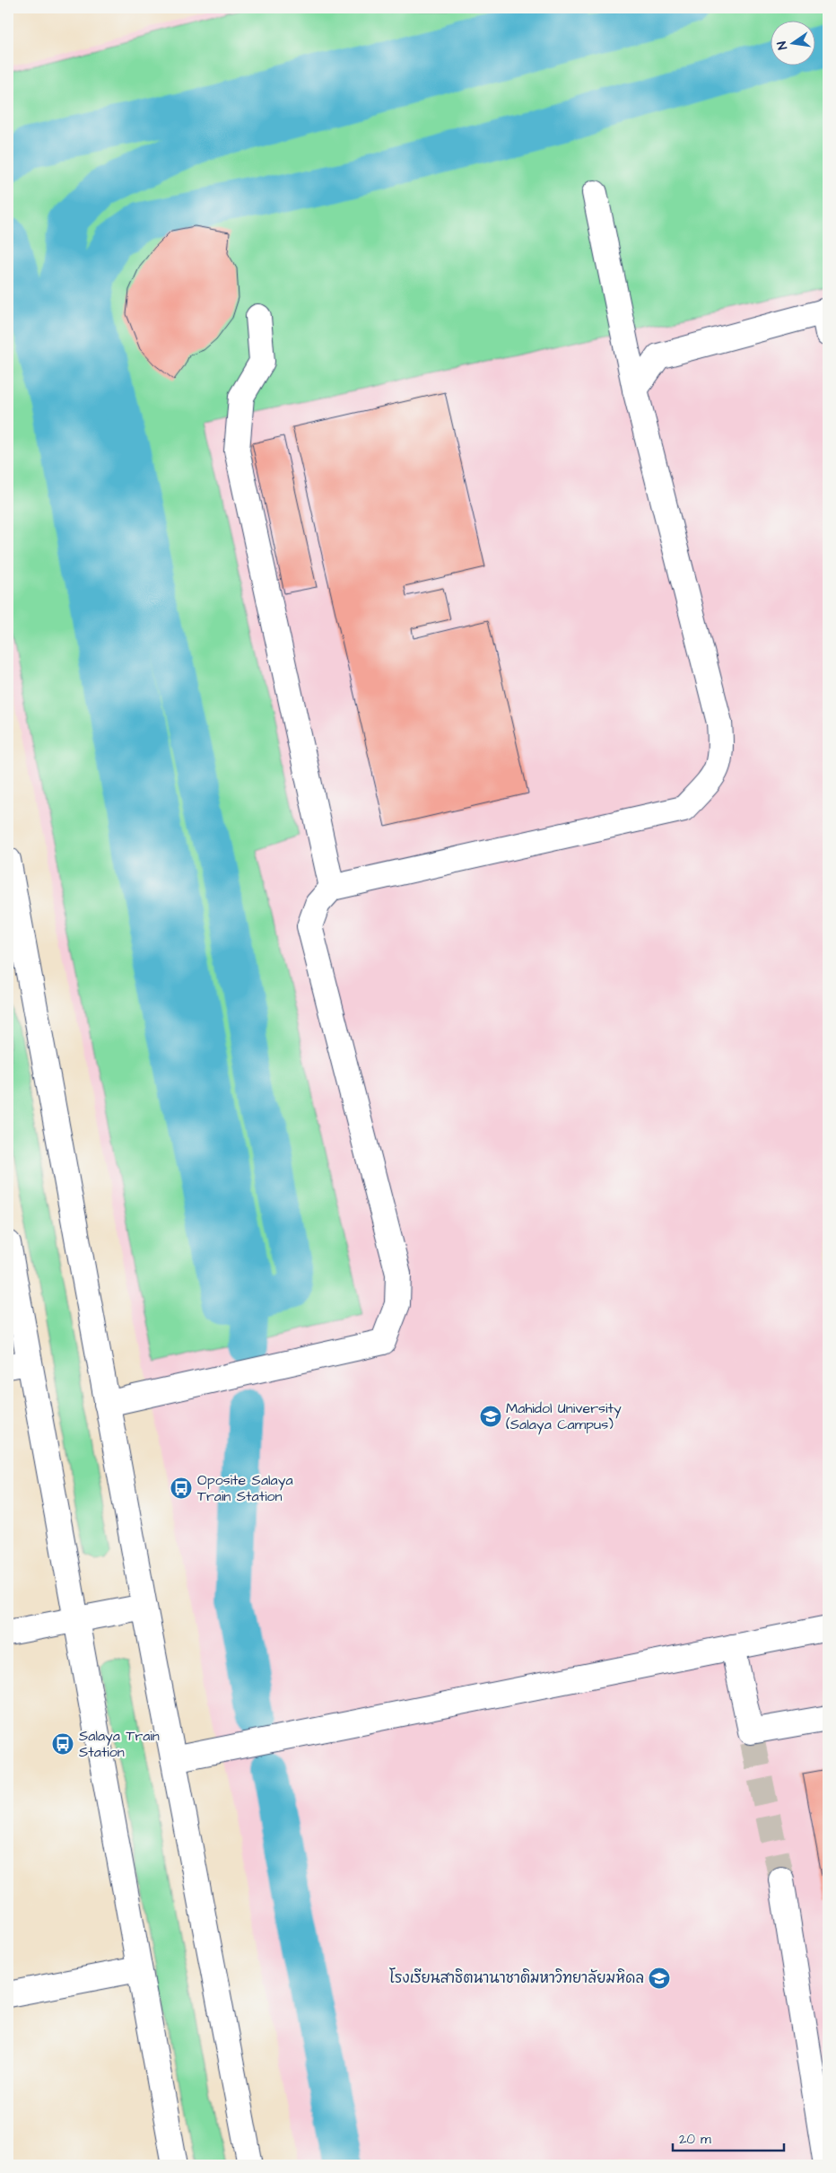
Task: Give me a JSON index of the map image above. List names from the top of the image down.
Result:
{
  "places": {
    "school or university": ["Mahidol University (Salaya Campus)", "โรงเรียนสาธิตนานาชาติมหาวิทยาลัยมหิดล"],
    "bus stop": ["Oposite Salaya Train Station", "Salaya Train Station"]
  },
  "scale_bar": "20 m",
  "north": "left"
}
